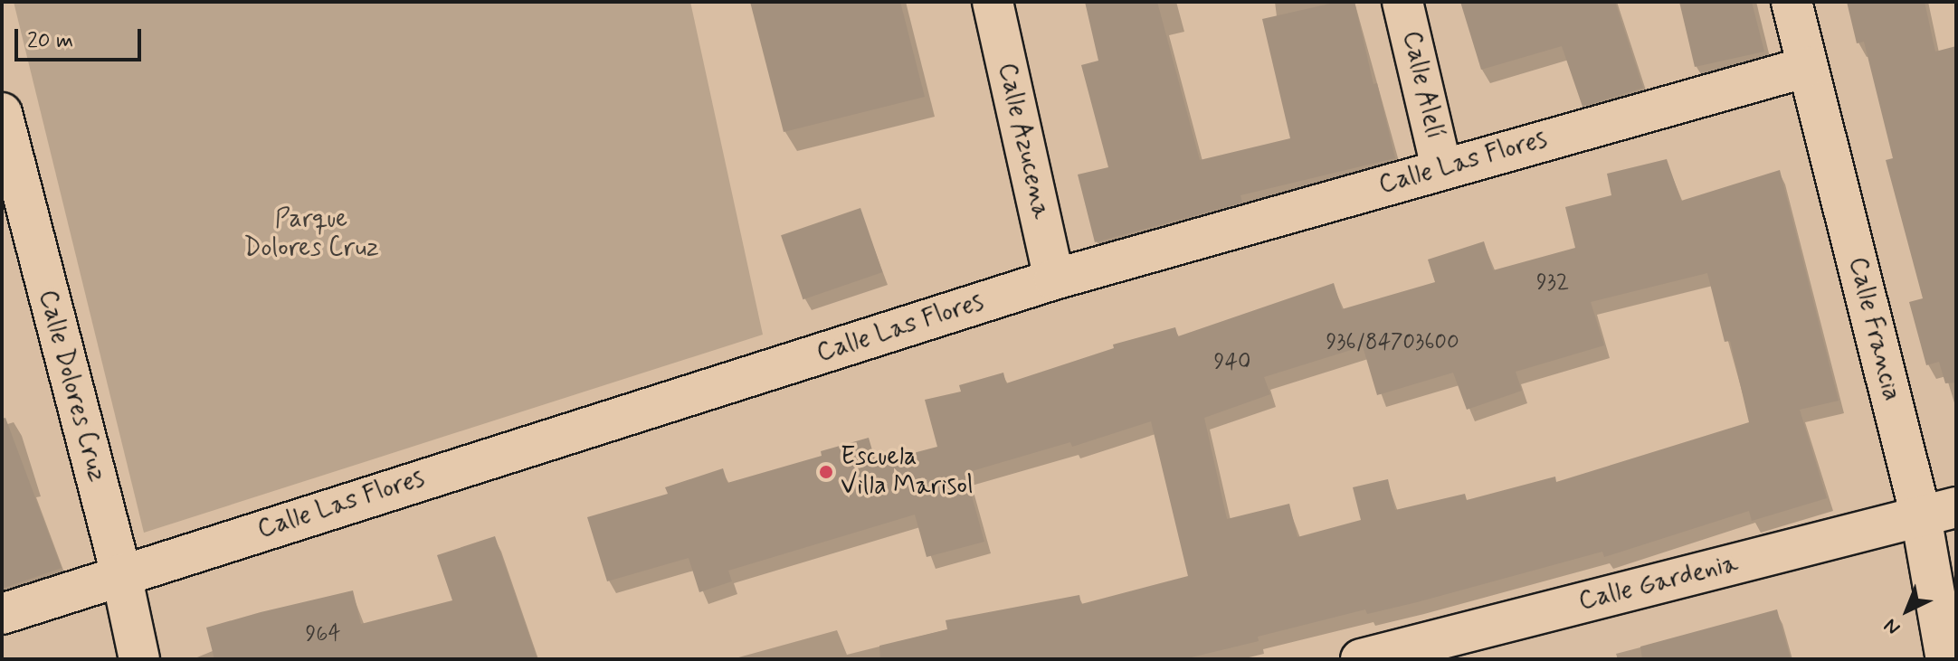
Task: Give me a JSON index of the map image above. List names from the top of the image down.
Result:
{
  "streets": {
    "street": [
      "Calle Alelí",
      "Calle Azucena",
      "Calle Las Flores",
      "Calle Francia",
      "Calle Dolores Cruz",
      "Calle Gardenia"
    ]
  },
  "crossings": [
    ["Calle Alelí", "Calle Las Flores"],
    ["Calle Azucena", "Calle Las Flores"],
    ["Calle Las Flores", "Calle Francia"],
    ["Calle Las Flores", "Calle Dolores Cruz"],
    ["Calle Francia", "Calle Gardenia"]
  ],
  "parks": ["Parque Dolores Cruz"],
  "places": ["Escuela Villa Marisol"],
  "house_numbers": [
    "932",
    "936/84703600",
    "940",
    "964"
  ],
  "scale_bar": "20 m",
  "north": "bottom left"
}
